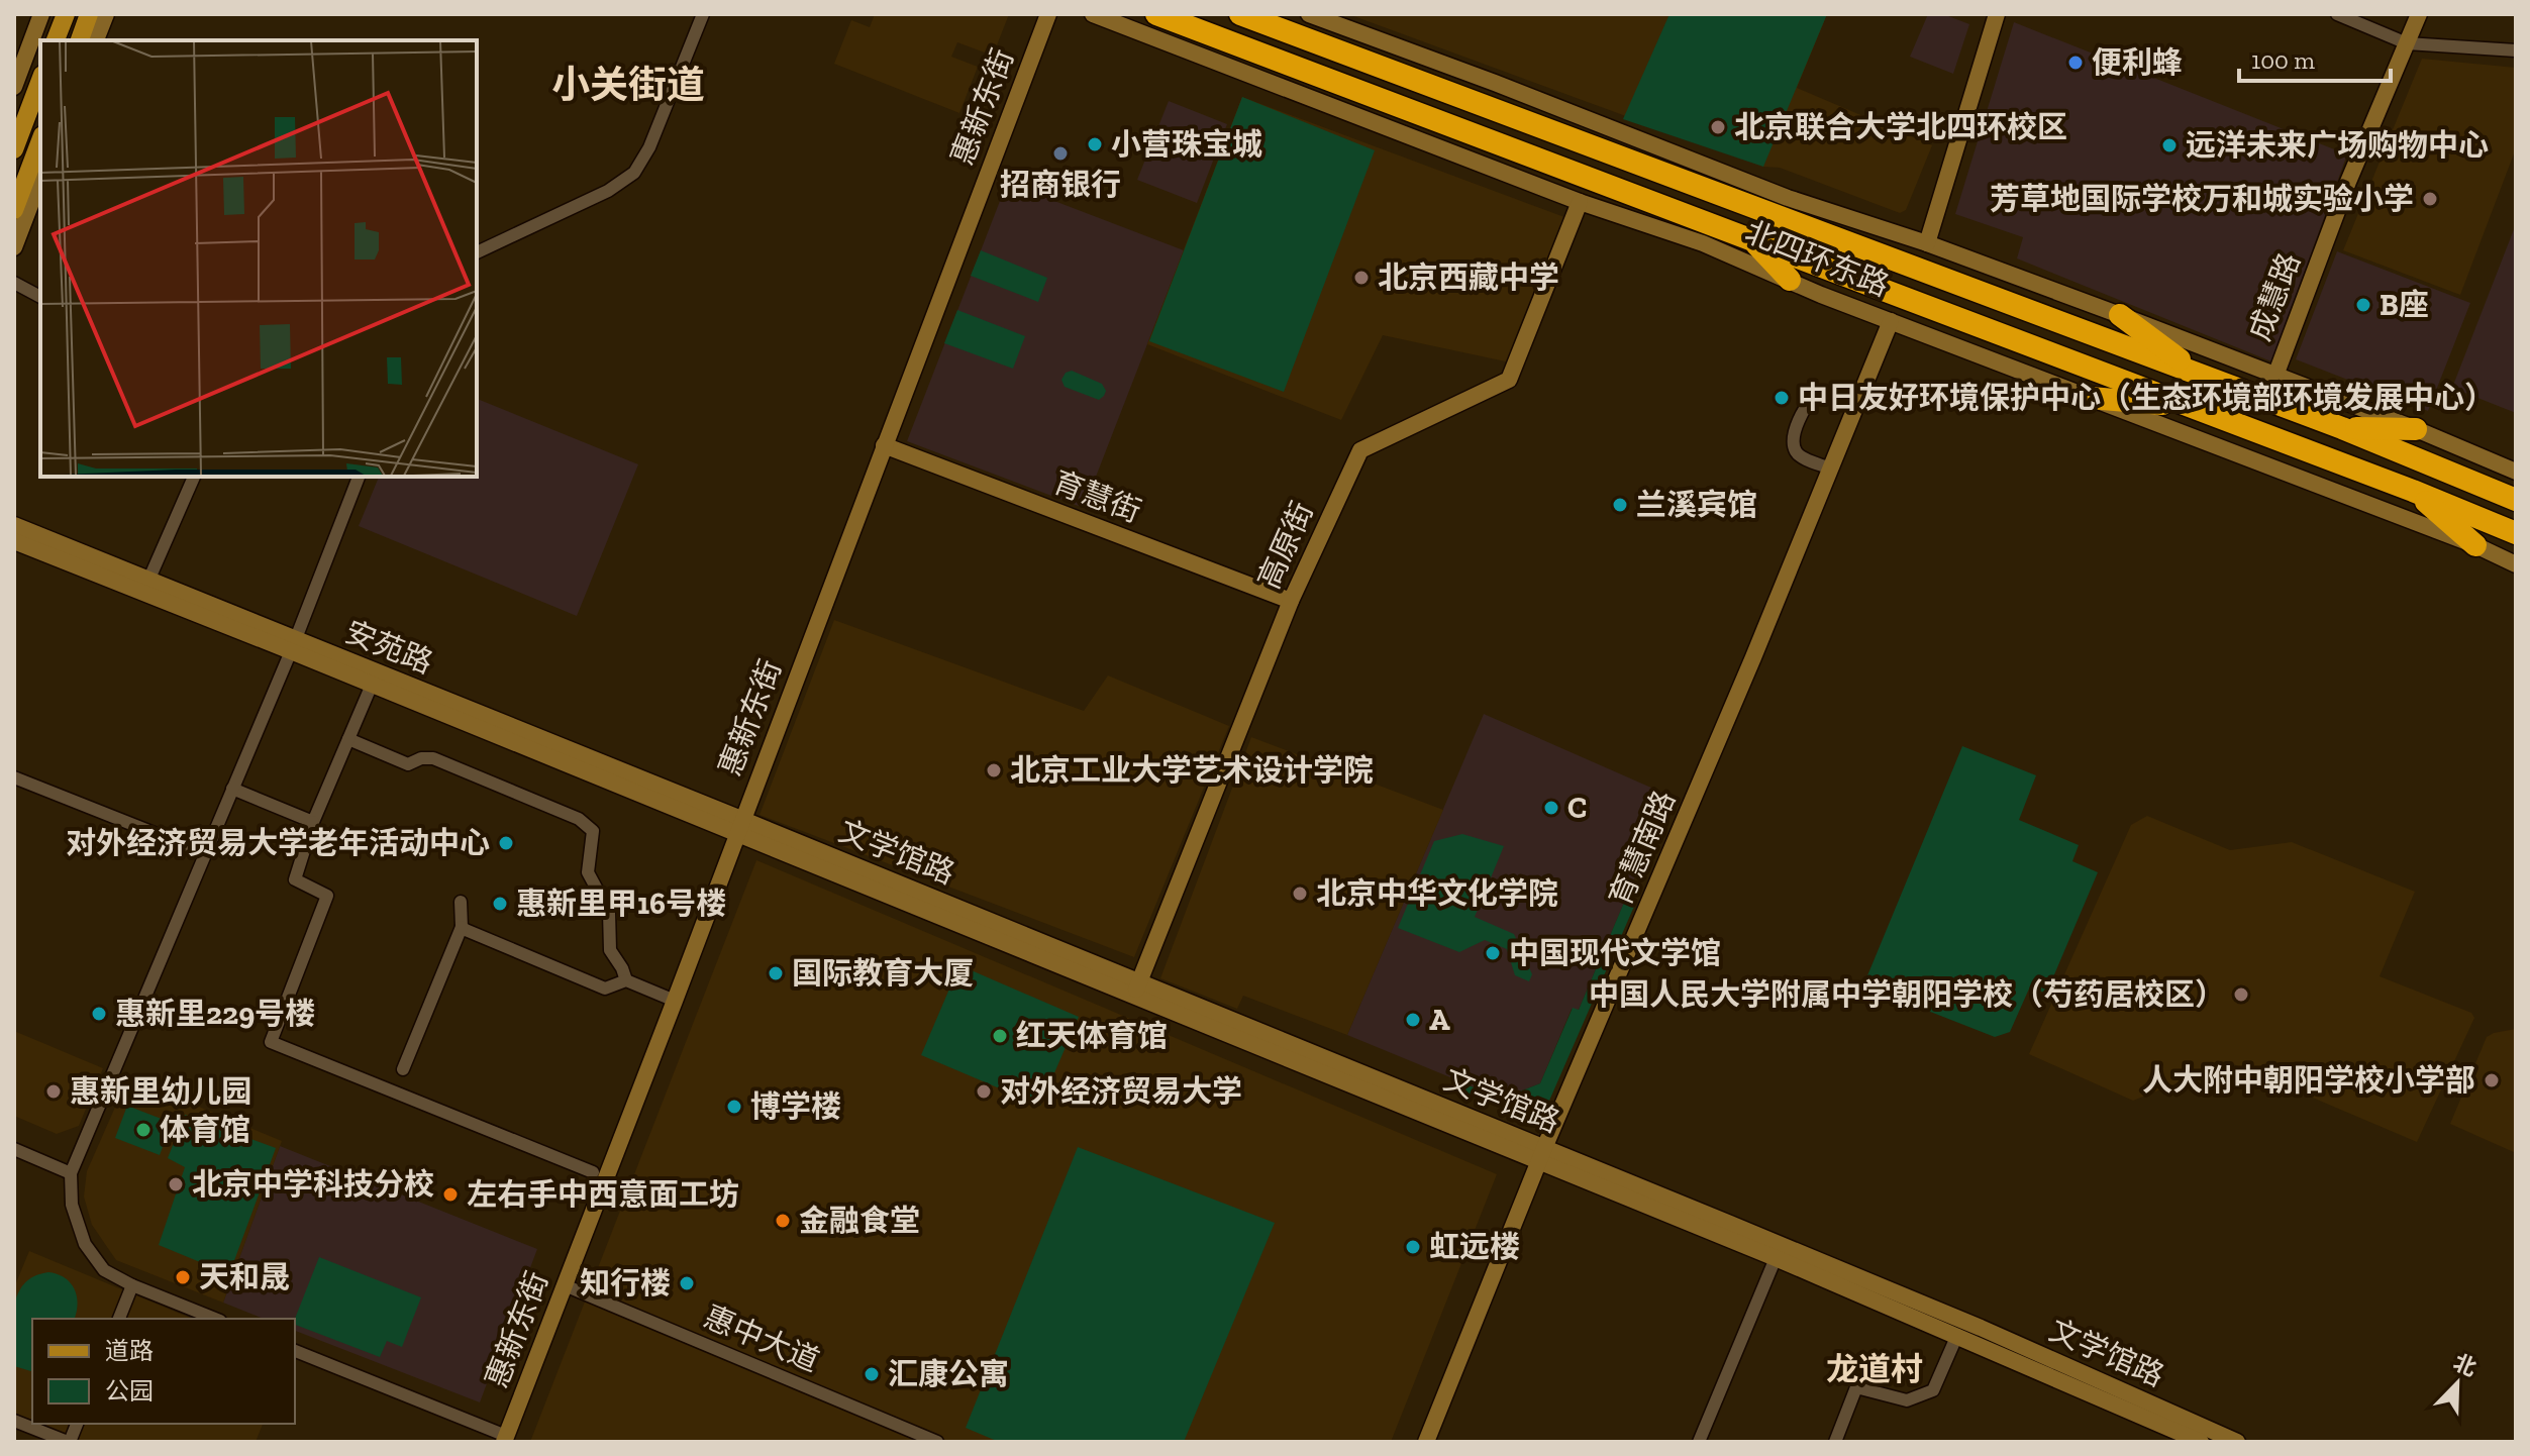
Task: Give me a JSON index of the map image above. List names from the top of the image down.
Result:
{
  "streets": {
    "highway": ["北四环东路"],
    "street": [
      "惠新东街",
      "成慧路",
      "育慧街",
      "高原街",
      "安苑路",
      "育慧南路",
      "文学馆路",
      "惠中大道"
    ]
  },
  "crossings": [
    ["惠新东街", "育慧街"],
    ["惠新东街", "安苑路"],
    ["惠新东街", "文学馆路"],
    ["惠新东街", "惠中大道"],
    ["北四环东路", "成慧路"],
    ["北四环东路", "高原街"],
    ["北四环东路", "育慧南路"],
    ["育慧街", "高原街"],
    ["高原街", "文学馆路"],
    ["安苑路", "文学馆路"],
    ["育慧南路", "文学馆路"]
  ],
  "districts": ["小关街道", "龙道村"],
  "places": [
    "便利蜂",
    "北京联合大学北四环校区",
    "小营珠宝城",
    "远洋未来广场购物中心",
    "招商银行",
    "芳草地国际学校万和城实验小学",
    "北京西藏中学",
    "B座",
    "中日友好环境保护中心（生态环境部环境发展中心）",
    "兰溪宾馆",
    "北京工业大学艺术设计学院",
    "C",
    "对外经济贸易大学老年活动中心",
    "北京中华文化学院",
    "惠新里甲16号楼",
    "中国现代文学馆",
    "国际教育大厦",
    "中国人民大学附属中学朝阳学校（芍药居校区）",
    "惠新里229号楼",
    "A",
    "红天体育馆",
    "人大附中朝阳学校小学部",
    "惠新里幼儿园",
    "对外经济贸易大学",
    "博学楼",
    "体育馆",
    "北京中学科技分校",
    "左右手中西意面工坊",
    "金融食堂",
    "虹远楼",
    "天和晟",
    "知行楼",
    "汇康公寓"
  ],
  "legend": ["道路", "公园"],
  "scale_bar": "100 m",
  "north": "top right"
}
